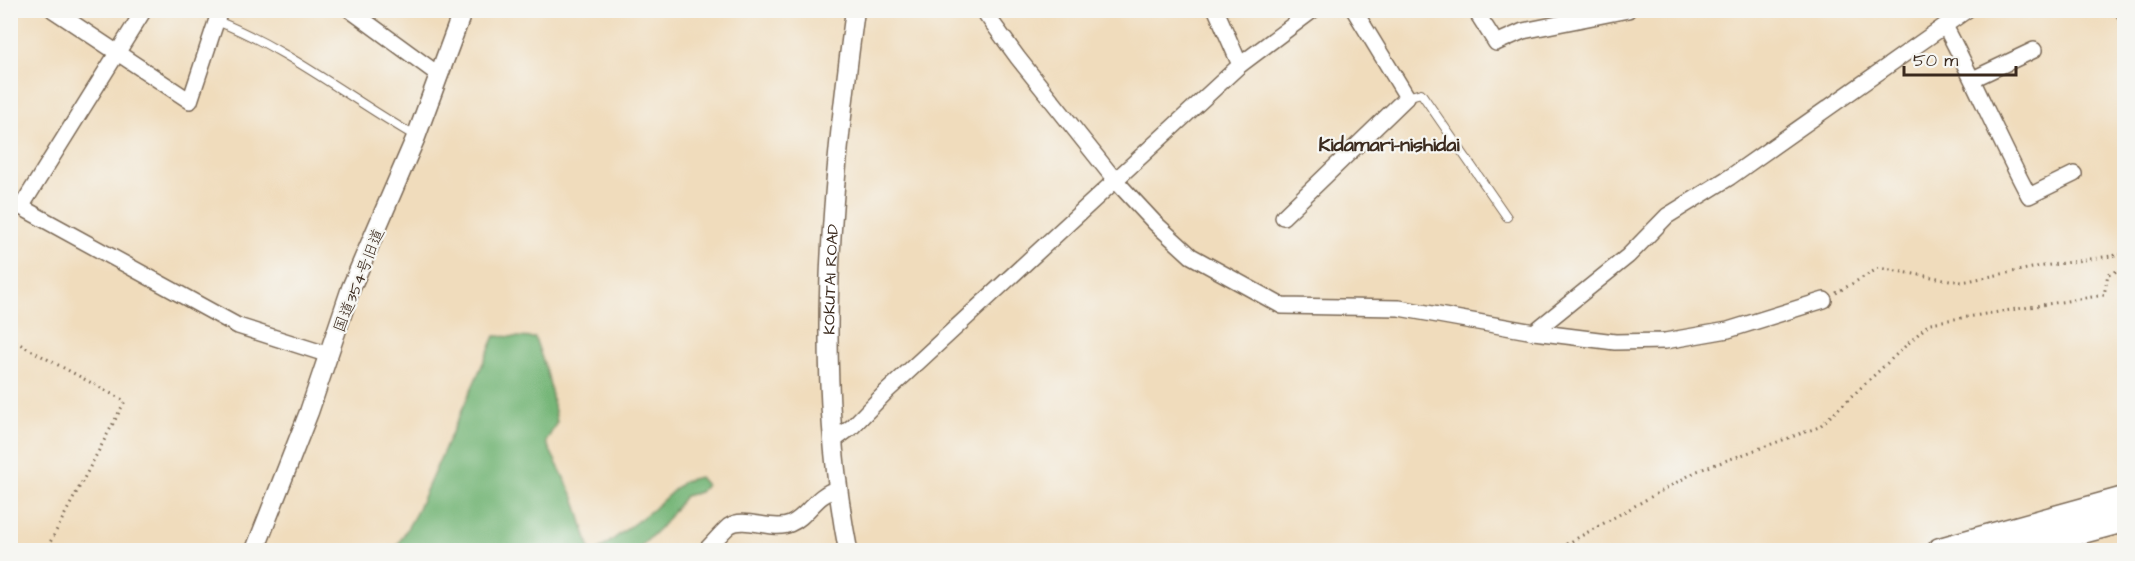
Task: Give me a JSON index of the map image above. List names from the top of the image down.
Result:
{
  "streets": {
    "street": ["国道354号旧道", "KOKUTAI ROAD"]
  },
  "districts": ["Kidamari-nishidai"],
  "scale_bar": "50 m"
}
